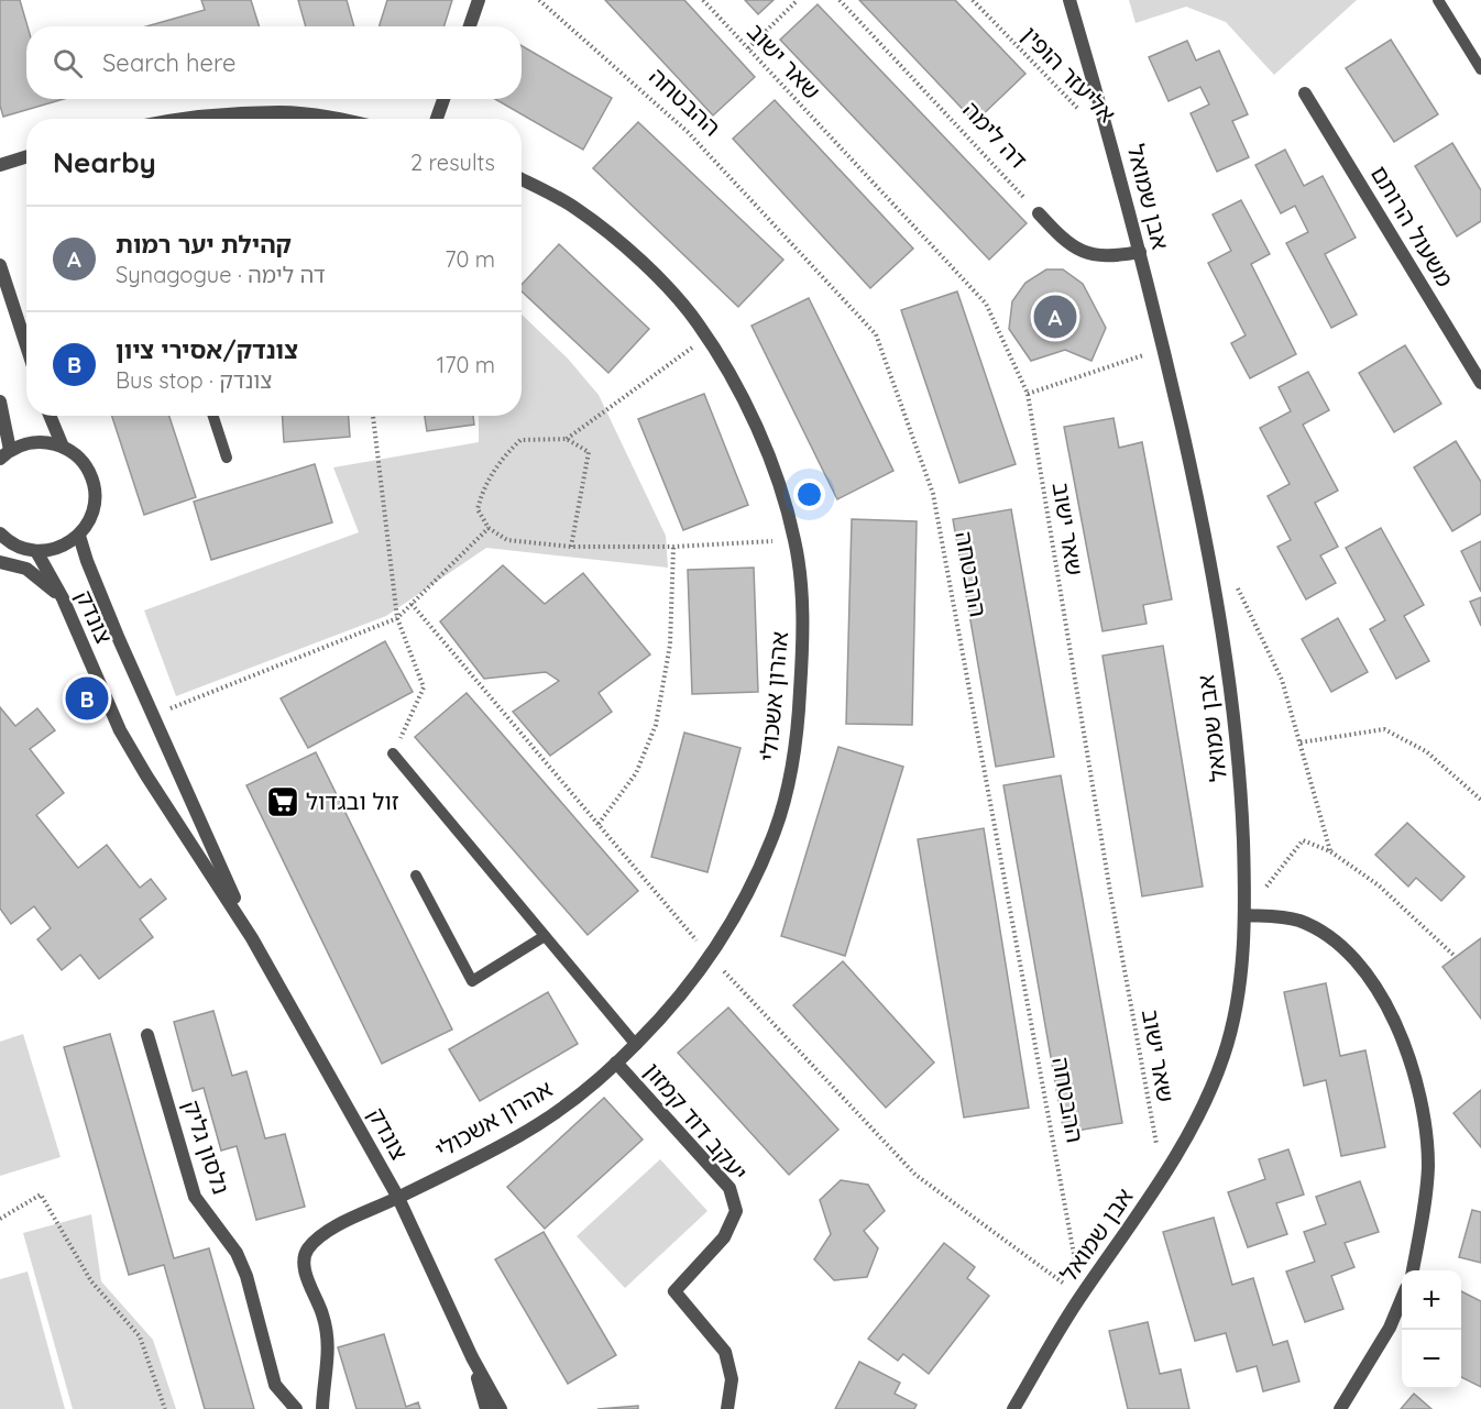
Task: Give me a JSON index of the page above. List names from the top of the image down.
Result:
{
  "streets": {
    "street": [
      "אבן שמואל",
      "משעול הרותם",
      "צונדק",
      "אהרון אשכולי",
      "יעקב דוד קמזון",
      "נלסון גליק"
    ],
    "path": [
      "שאר ישוב",
      "אליעזר הופין",
      "ההבטחה",
      "דה לימה"
    ]
  },
  "crossings": [
    ["שאר ישוב", "אבן שמואל"],
    ["ההבטחה", "אבן שמואל"],
    ["צונדק", "אהרון אשכולי"],
    ["אהרון אשכולי", "יעקב דוד קמזון"]
  ],
  "places": {
    "supermarket": ["זול ובגדול"]
  },
  "page": {
    "search": "Search here",
    "heading": ["Nearby", "2 results"],
    "list": [
      {
        "mark": "A",
        "name": "קהילת יער רמות",
        "note": "Synagogue · דה לימה",
        "value": "70 m"
      },
      {
        "mark": "B",
        "name": "צונדק/אסירי ציון",
        "note": "Bus stop · צונדק",
        "value": "170 m"
      }
    ],
    "pins": ["A", "B"],
    "map_buttons": ["+", "−"]
  }
}
